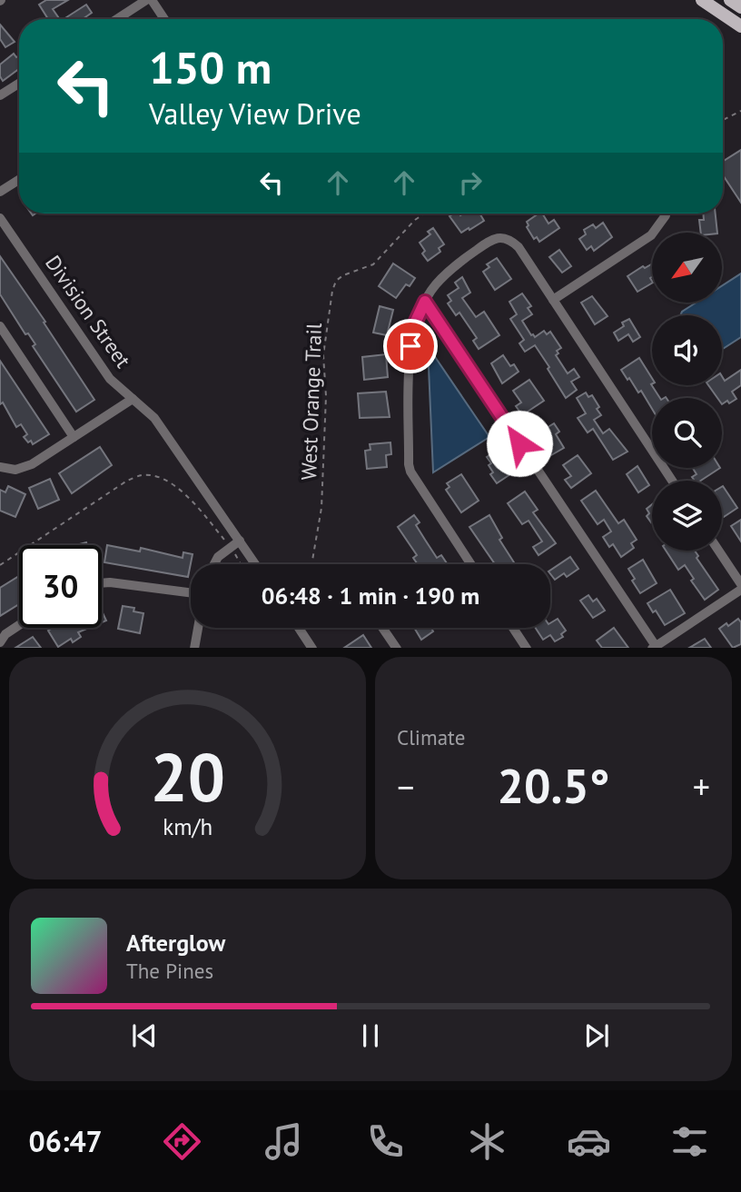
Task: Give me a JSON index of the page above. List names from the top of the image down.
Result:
{
  "streets": {
    "street": ["Division Street"],
    "path": ["West Orange Trail"]
  },
  "north": "bottom left",
  "page": {
    "turn": ["150 m", "Valley View Drive"],
    "limit": "30",
    "trip": "06:48 · 1 min · 190 m",
    "tile": "Climate",
    "heat": ["−", "20.5°", "+"],
    "song": ["Afterglow", "The Pines"],
    "tabs": "06:47",
    "gauge": ["20", "km/h"]
  }
}
